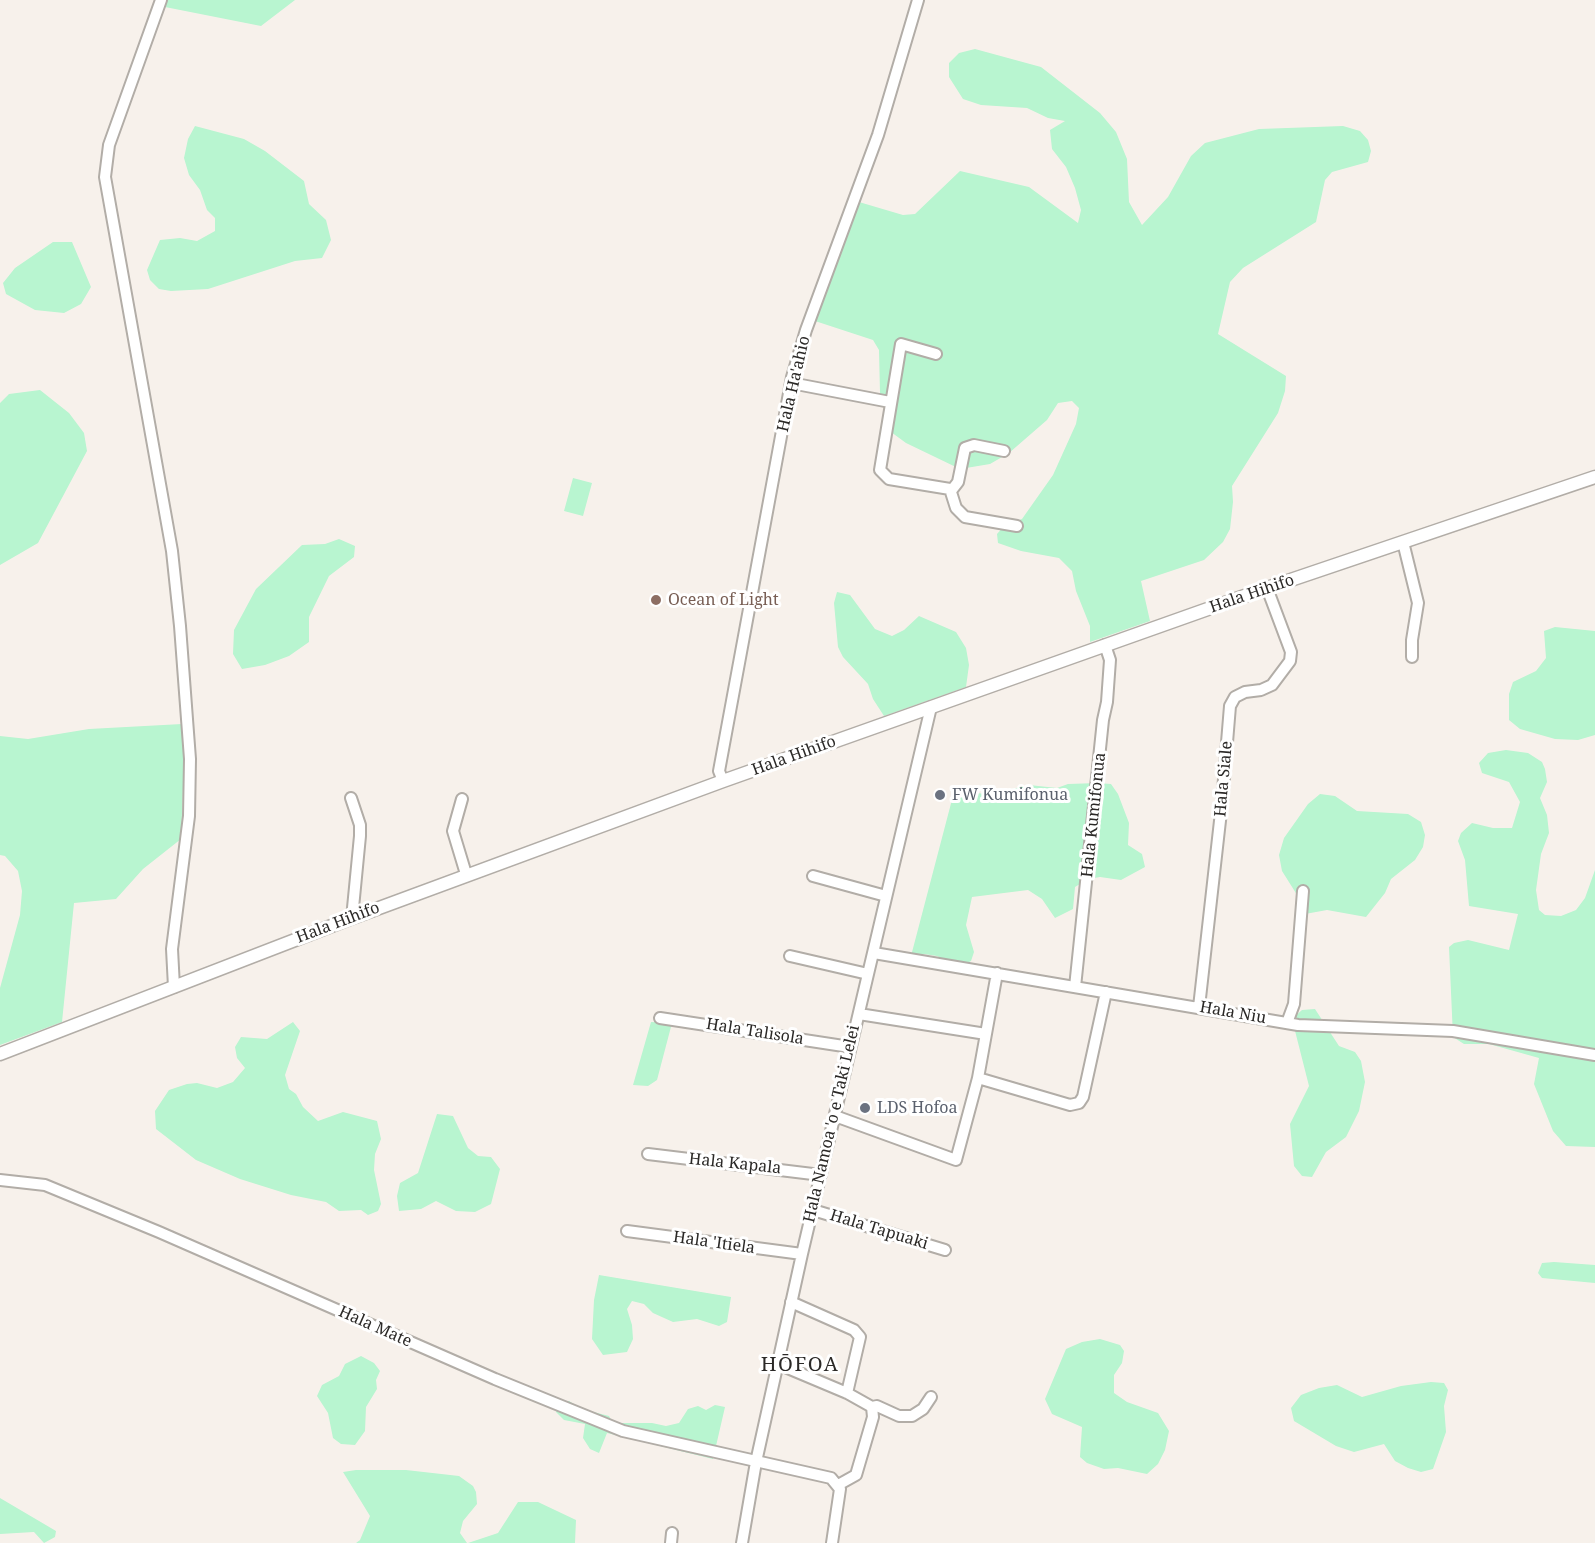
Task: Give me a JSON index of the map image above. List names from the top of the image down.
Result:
{
  "streets": {
    "main road": ["Hala Hihifo"],
    "street": [
      "Hala Ha'ahio",
      "Hala Siale",
      "Hala Kumifonua",
      "Hala Niu",
      "Hala Talisola",
      "Hala Namoa 'o e Taki Lelei",
      "Hala Kapala",
      "Hala Tapuaki",
      "Hala 'Itiela",
      "Hala Mate"
    ]
  },
  "crossings": [
    ["Hala Ha'ahio", "Hala Hihifo"],
    ["Hala Hihifo", "Hala Siale"],
    ["Hala Hihifo", "Hala Kumifonua"],
    ["Hala Hihifo", "Hala Namoa 'o e Taki Lelei"],
    ["Hala Siale", "Hala Niu"],
    ["Hala Kumifonua", "Hala Niu"],
    ["Hala Niu", "Hala Namoa 'o e Taki Lelei"],
    ["Hala Talisola", "Hala Namoa 'o e Taki Lelei"],
    ["Hala Namoa 'o e Taki Lelei", "Hala Kapala"],
    ["Hala Namoa 'o e Taki Lelei", "Hala Tapuaki"],
    ["Hala Namoa 'o e Taki Lelei", "Hala 'Itiela"],
    ["Hala Namoa 'o e Taki Lelei", "Hala Mate"]
  ],
  "districts": ["HŌFOA"],
  "places": ["Ocean of Light", "FW Kumifonua", "LDS Hofoa"]
}
